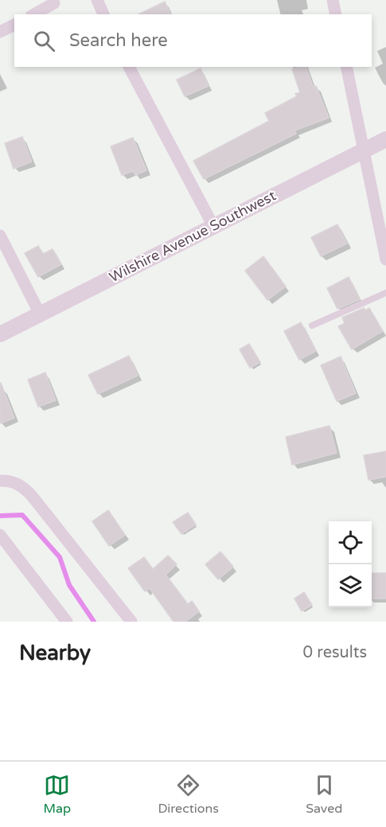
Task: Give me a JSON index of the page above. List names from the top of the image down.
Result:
{
  "streets": {
    "street": ["Wilshire Avenue Southwest"]
  },
  "page": {
    "search": "Search here",
    "heading": ["Nearby", "0 results"],
    "nav": ["Map", "Directions", "Saved"]
  }
}
